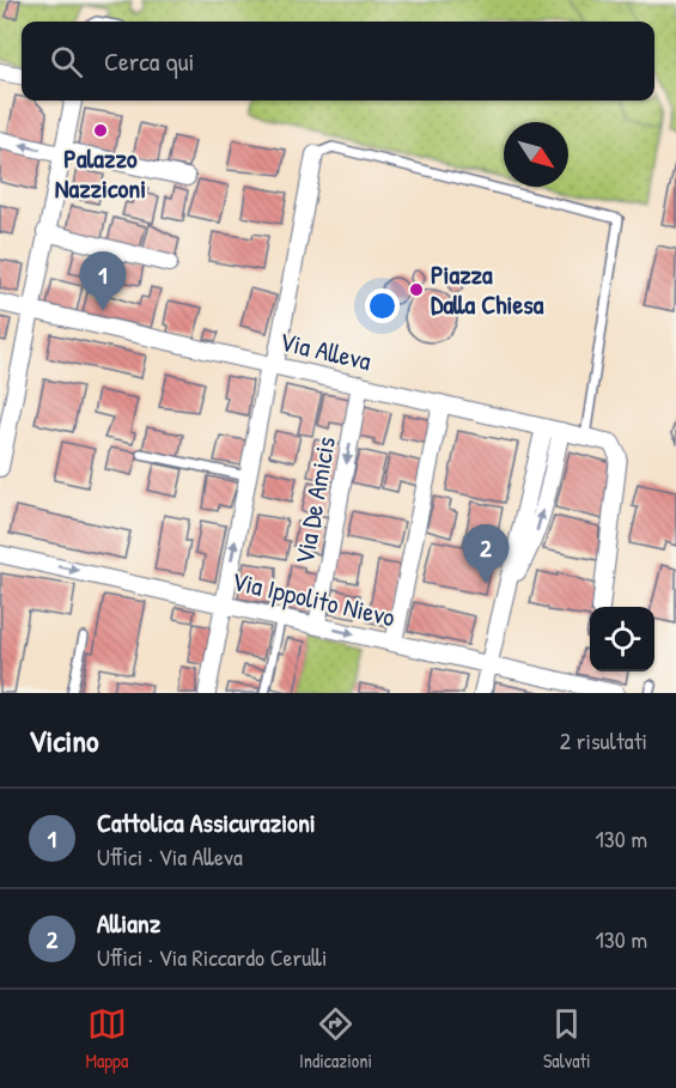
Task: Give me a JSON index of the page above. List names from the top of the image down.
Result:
{
  "streets": {
    "street": ["Via Alleva", "Via De Amicis", "Via Ippolito Nievo"]
  },
  "crossings": [
    ["Via Alleva", "Via De Amicis"],
    ["Via De Amicis", "Via Ippolito Nievo"]
  ],
  "one_way": ["Via Ippolito Nievo"],
  "places": ["Palazzo Nazziconi", "Piazza Dalla Chiesa"],
  "north": "bottom right",
  "page": {
    "search": "Cerca qui",
    "pins": ["1", "2"],
    "heading": ["Vicino", "2 risultati"],
    "list": [
      {
        "mark": "1",
        "name": "Cattolica Assicurazioni",
        "note": "Uffici · Via Alleva",
        "value": "130 m"
      },
      {
        "mark": "2",
        "name": "Allianz",
        "note": "Uffici · Via Riccardo Cerulli",
        "value": "130 m"
      }
    ],
    "nav": ["Mappa", "Indicazioni", "Salvati"]
  }
}
